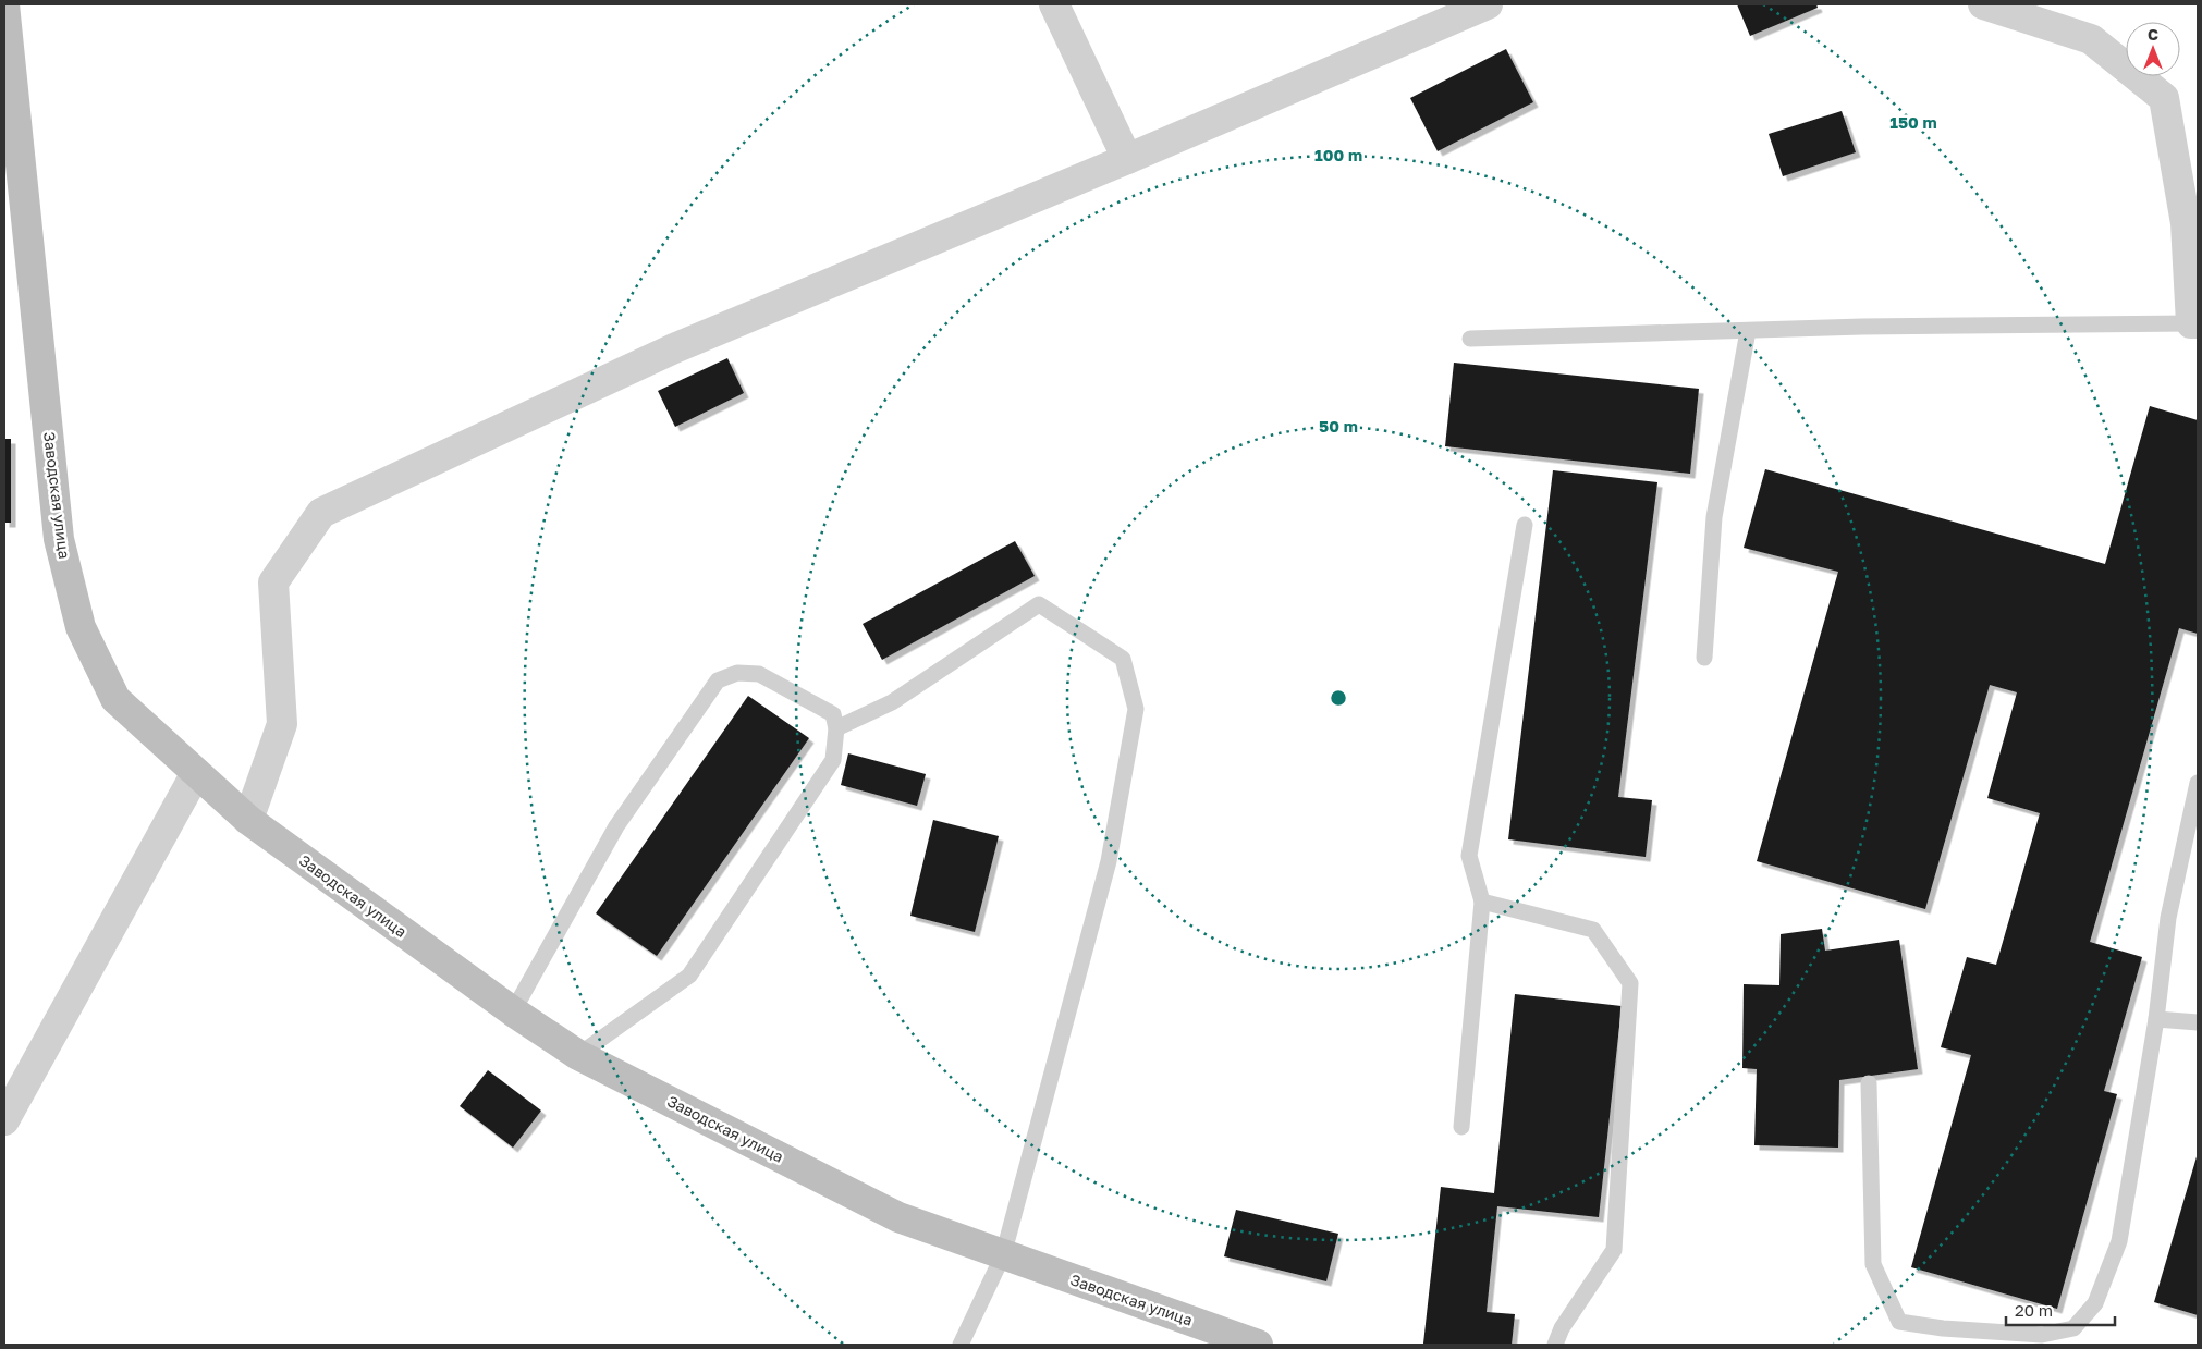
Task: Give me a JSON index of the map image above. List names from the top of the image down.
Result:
{
  "streets": {
    "street": ["Заводская улица"]
  },
  "scale_bar": "20 m",
  "north": "top",
  "rings": ["150 m", "100 m", "50 m"]
}
